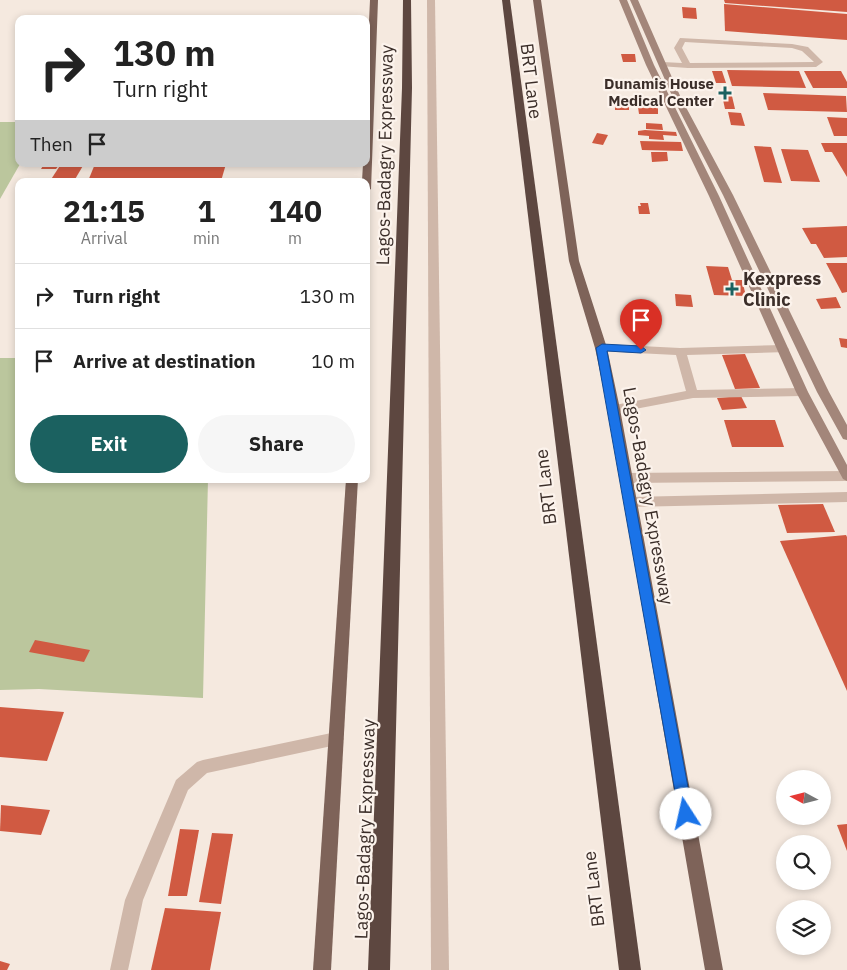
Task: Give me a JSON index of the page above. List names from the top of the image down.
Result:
{
  "streets": {
    "highway": ["Lagos-Badagry Expressway"],
    "street": ["BRT Lane"]
  },
  "places": {
    "health": ["Dunamis House Medical Center", "Kexpress Clinic"]
  },
  "north": "left",
  "page": {
    "turn": ["130 m", "Turn right"],
    "then": "Then",
    "eta": [
      "21:15",
      "Arrival",
      "1",
      "min",
      "140",
      "m"
    ],
    "list": [
      {
        "name": "Turn right",
        "value": "130 m"
      },
      {
        "name": "Arrive at destination",
        "value": "10 m"
      }
    ],
    "buttons": ["Exit", "Share"]
  }
}
